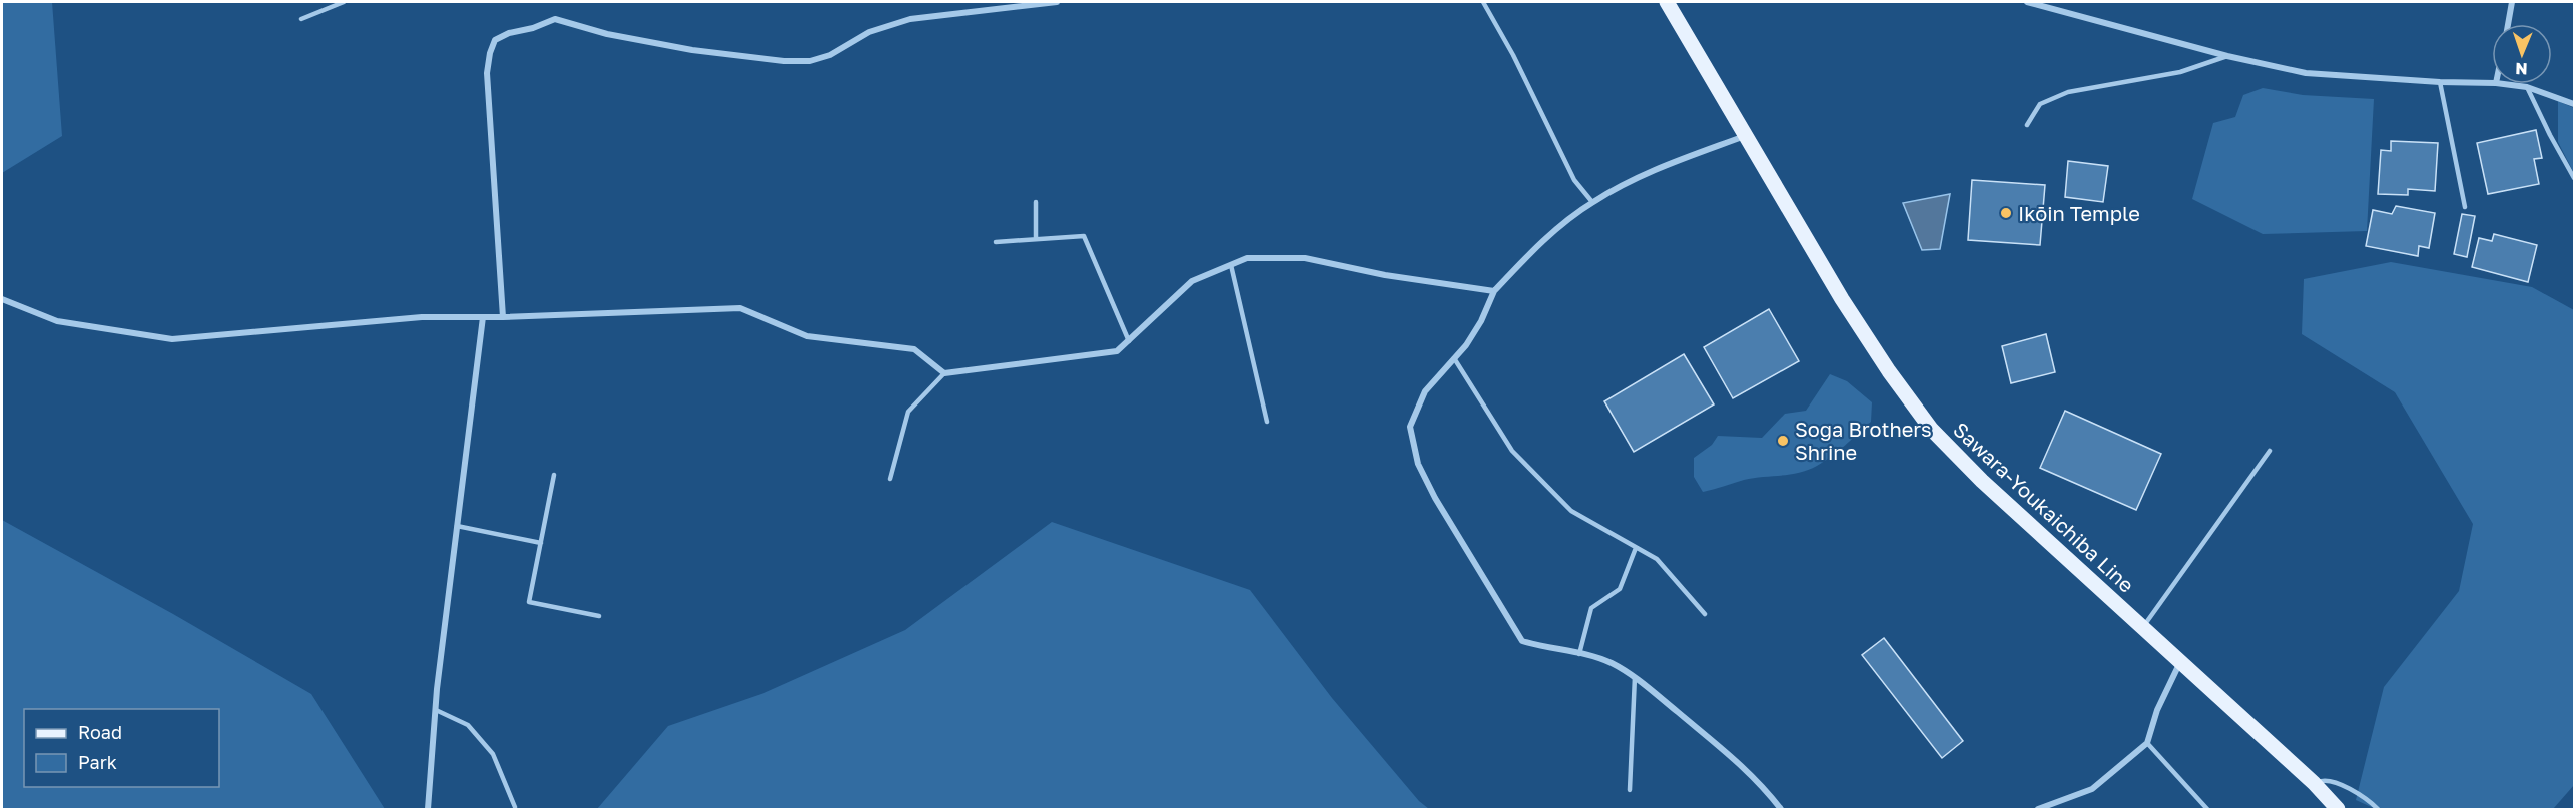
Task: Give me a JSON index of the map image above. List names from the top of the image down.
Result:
{
  "streets": {
    "main road": ["Sawara-Youkaichiba Line"]
  },
  "places": ["Ikōin Temple", "Soga Brothers Shrine"],
  "legend": ["Road", "Park"],
  "north": "bottom"
}
